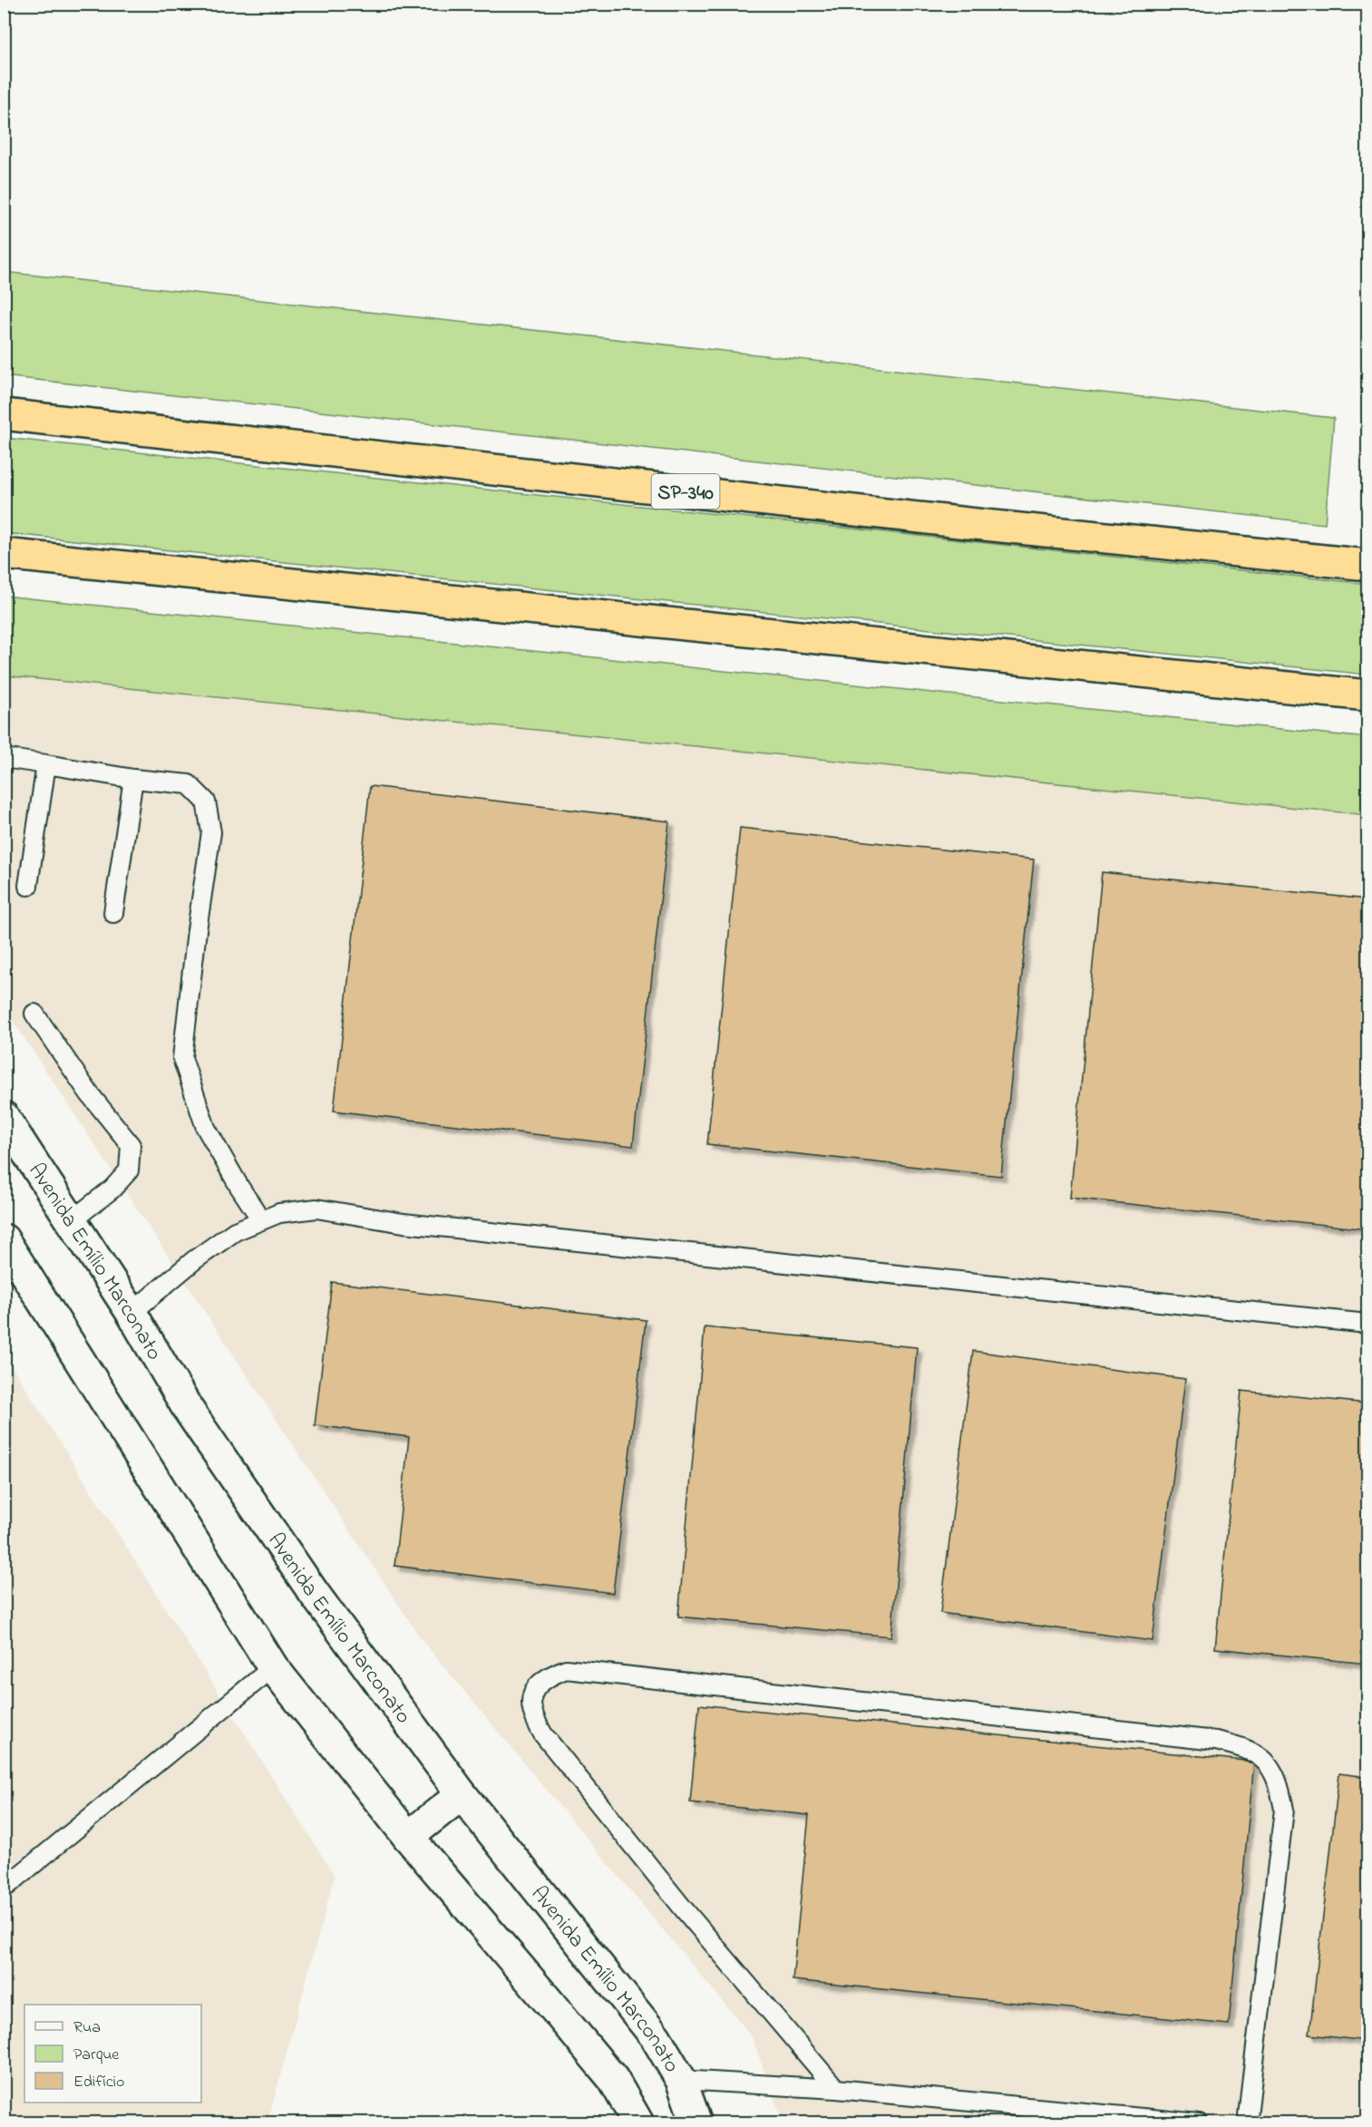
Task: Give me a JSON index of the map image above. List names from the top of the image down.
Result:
{
  "streets": {
    "highway": ["SP-340"],
    "main road": ["Avenida Emílio Marconato"]
  },
  "legend": ["Rua", "Parque", "Edifício"]
}
